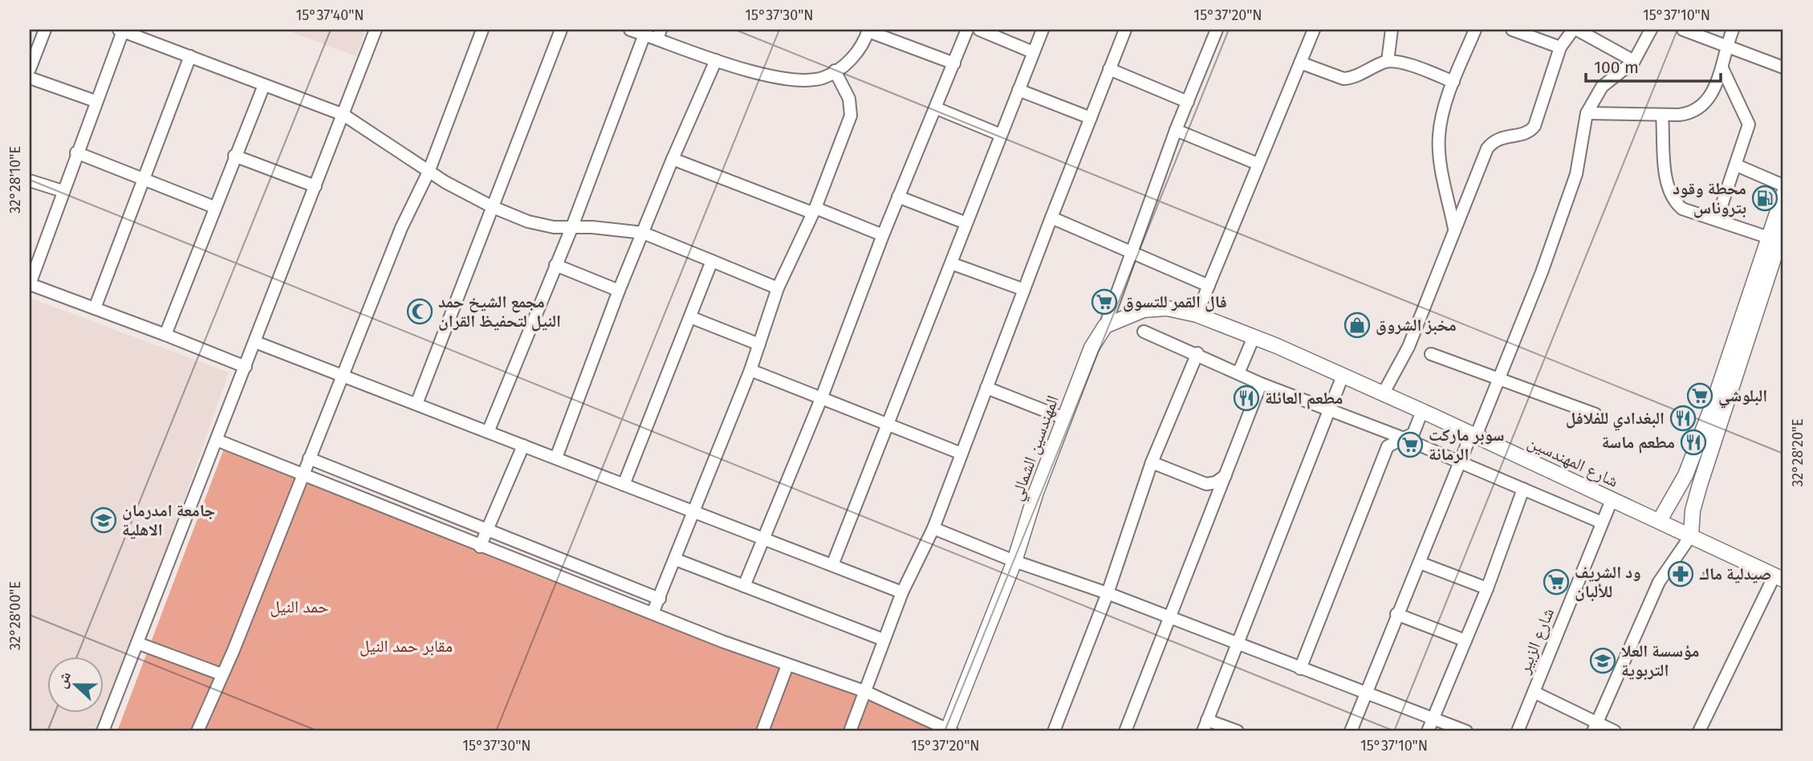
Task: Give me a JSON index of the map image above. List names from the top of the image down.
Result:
{
  "streets": {
    "main road": ["المهندسين الشمالي", "شارع المهندسين"],
    "street": ["شارع الزبير"]
  },
  "crossings": [
    ["شارع المهندسين", "شارع الزبير"]
  ],
  "parks": ["حمد النيل", "مقابر حمد النيل"],
  "places": {
    "fuel station": ["محطة وقود بتروناس"],
    "supermarket": [
      "فال القمر للتسوق",
      "البلوشي",
      "سوبر ماركت الرمانة",
      "ود الشريف للألبان"
    ],
    "mosque": ["مجمع الشيخ حمد النيل لتحفيظ القران"],
    "shop": ["مخبز الشروق"],
    "restaurant": ["مطعم العائلة", "البغدادي للفلافل", "مطعم ماسة"],
    "school or university": ["جامعة امدرمان الاهلية", "مؤسسة العلا التربوية"],
    "pharmacy": ["صيدلية ماك"]
  },
  "scale_bar": "100 m",
  "north": "left",
  "coordinates": [
    "15°37'40\"N",
    "15°37'30\"N",
    "15°37'20\"N",
    "15°37'10\"N",
    "32°28'10\"E",
    "32°28'20\"E",
    "32°28'00\"E"
  ]
}
